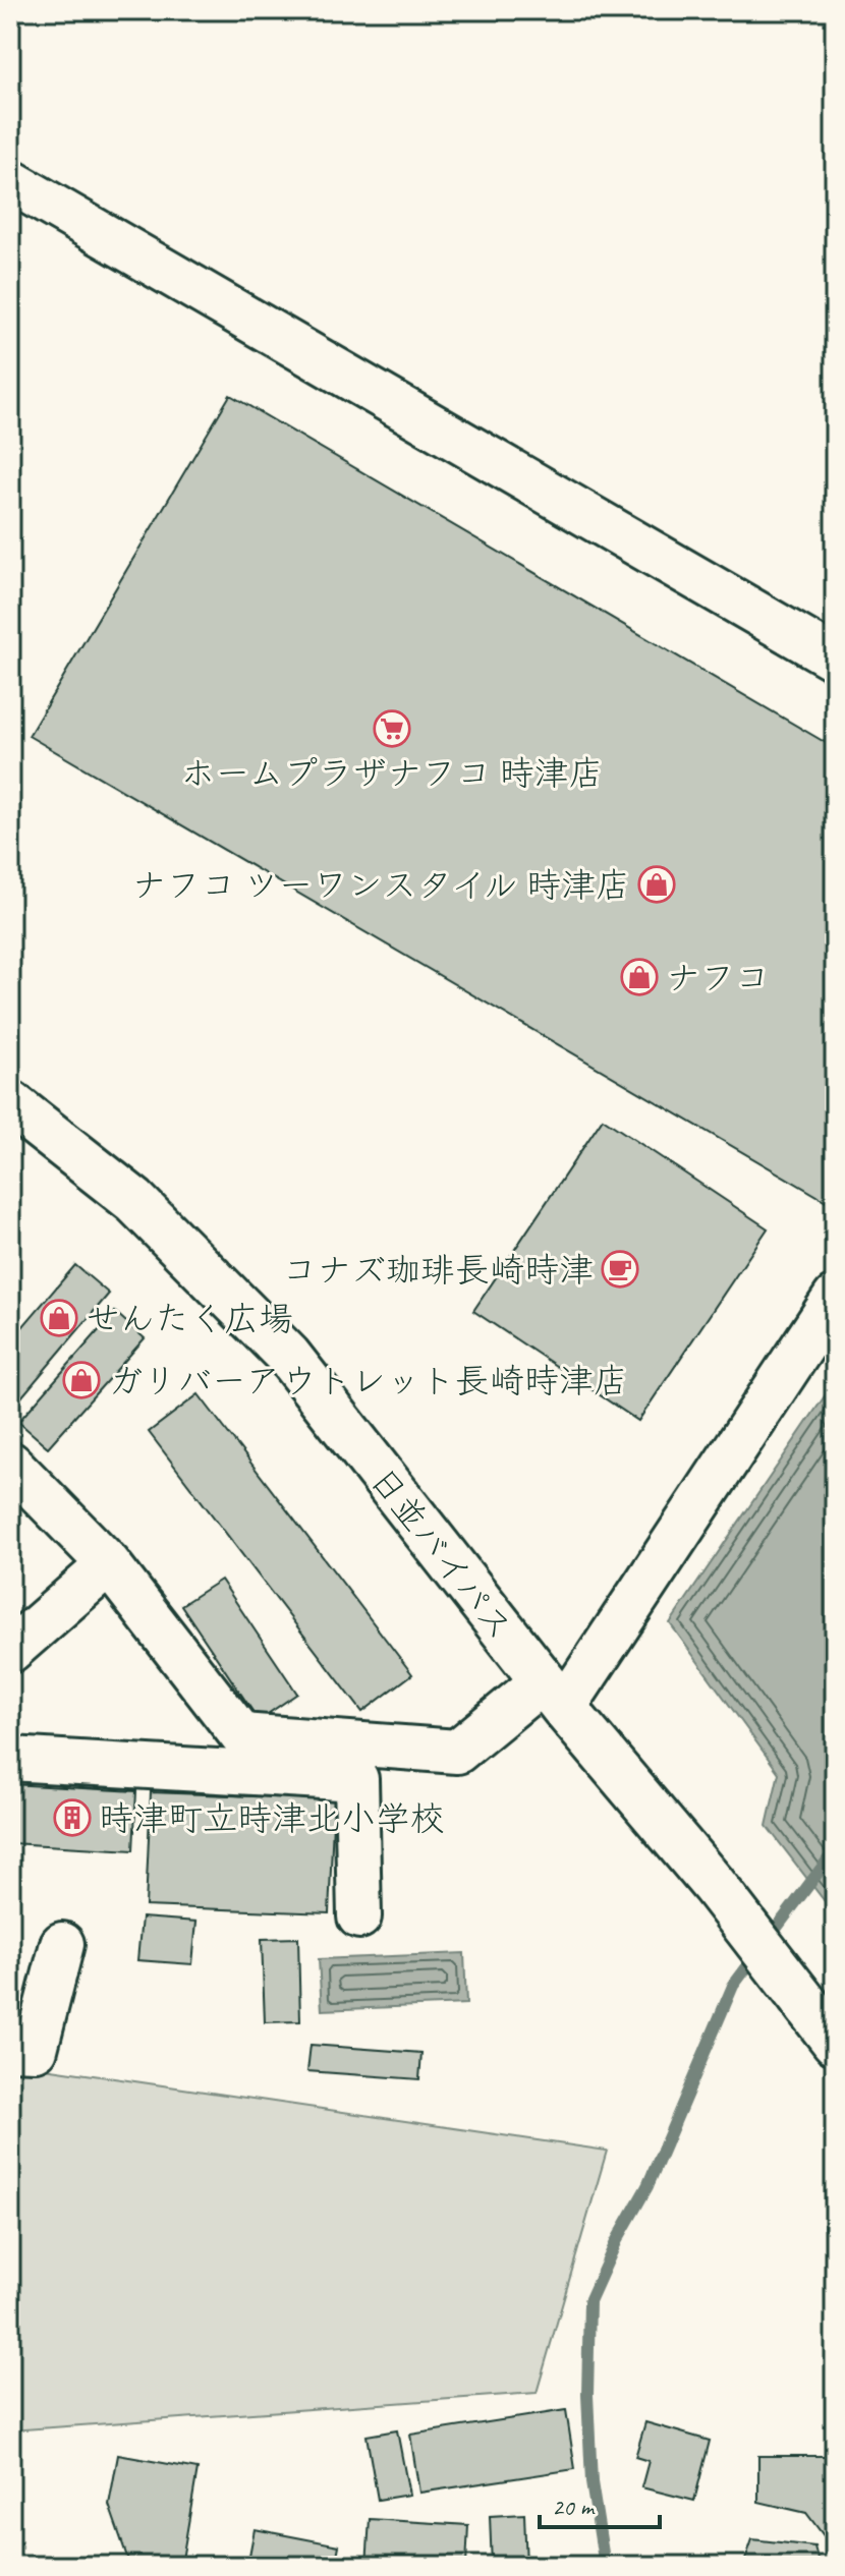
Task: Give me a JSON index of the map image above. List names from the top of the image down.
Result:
{
  "streets": {
    "highway": ["日並バイパス"]
  },
  "places": {
    "supermarket": ["ホームプラザナフコ 時津店"],
    "shop": [
      "ナフコ ツーワンスタイル 時津店",
      "ナフコ",
      "せんたく広場",
      "ガリバーアウトレット長崎時津店"
    ],
    "cafe": ["コナズ珈琲長崎時津"],
    "building": ["時津町立時津北小学校"]
  },
  "scale_bar": "20 m"
}
